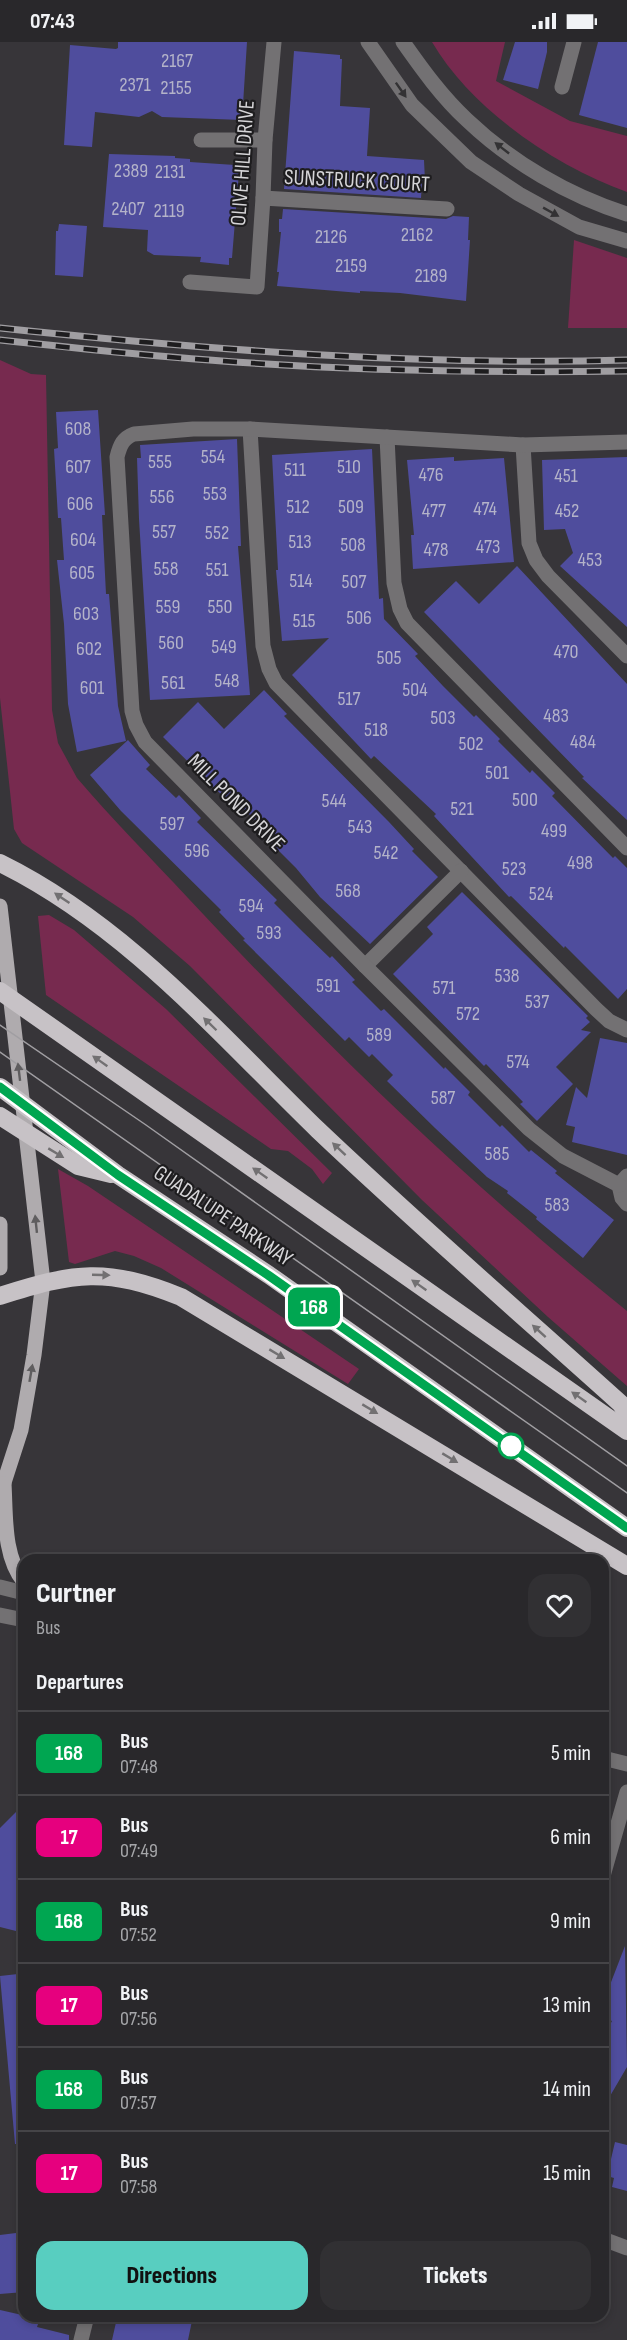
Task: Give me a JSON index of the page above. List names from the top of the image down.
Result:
{
  "streets": {
    "highway": ["GUADALUPE PARKWAY"],
    "street": ["OLIVE HILL DRIVE", "SUNSTRUCK COURT", "MILL POND DRIVE"]
  },
  "crossings": [
    ["OLIVE HILL DRIVE", "SUNSTRUCK COURT"]
  ],
  "lines": ["bus line 168"],
  "house_numbers": [
    "2167",
    "2371",
    "2155",
    "2389",
    "2131",
    "2407",
    "2119",
    "2162",
    "2126",
    "2159",
    "2189",
    "608",
    "554",
    "555",
    "607",
    "510",
    "511",
    "476",
    "451",
    "553",
    "556",
    "606",
    "512",
    "509",
    "474",
    "477",
    "452",
    "557",
    "552",
    "604",
    "513",
    "508",
    "473",
    "478",
    "453",
    "558",
    "551",
    "605",
    "514",
    "507",
    "559",
    "550",
    "603",
    "506",
    "515",
    "560",
    "549",
    "602",
    "470",
    "505",
    "548",
    "561",
    "601",
    "504",
    "517",
    "483",
    "503",
    "518",
    "484",
    "502",
    "501",
    "500",
    "544",
    "521",
    "597",
    "543",
    "499",
    "596",
    "542",
    "498",
    "523",
    "568",
    "524",
    "594",
    "593",
    "538",
    "591",
    "571",
    "537",
    "572",
    "589",
    "574",
    "587",
    "585",
    "583"
  ],
  "page": {
    "status": "07:43",
    "on_map": "168",
    "heading": [
      ["Curtner", "Bus"],
      "Departures"
    ],
    "list": [
      {
        "mark": "168",
        "name": "Bus",
        "note": "07:48",
        "value": "5 min"
      },
      {
        "mark": "17",
        "name": "Bus",
        "note": "07:49",
        "value": "6 min"
      },
      {
        "mark": "168",
        "name": "Bus",
        "note": "07:52",
        "value": "9 min"
      },
      {
        "mark": "17",
        "name": "Bus",
        "note": "07:56",
        "value": "13 min"
      },
      {
        "mark": "168",
        "name": "Bus",
        "note": "07:57",
        "value": "14 min"
      },
      {
        "mark": "17",
        "name": "Bus",
        "note": "07:58",
        "value": "15 min"
      }
    ],
    "buttons": ["Directions", "Tickets"]
  }
}
